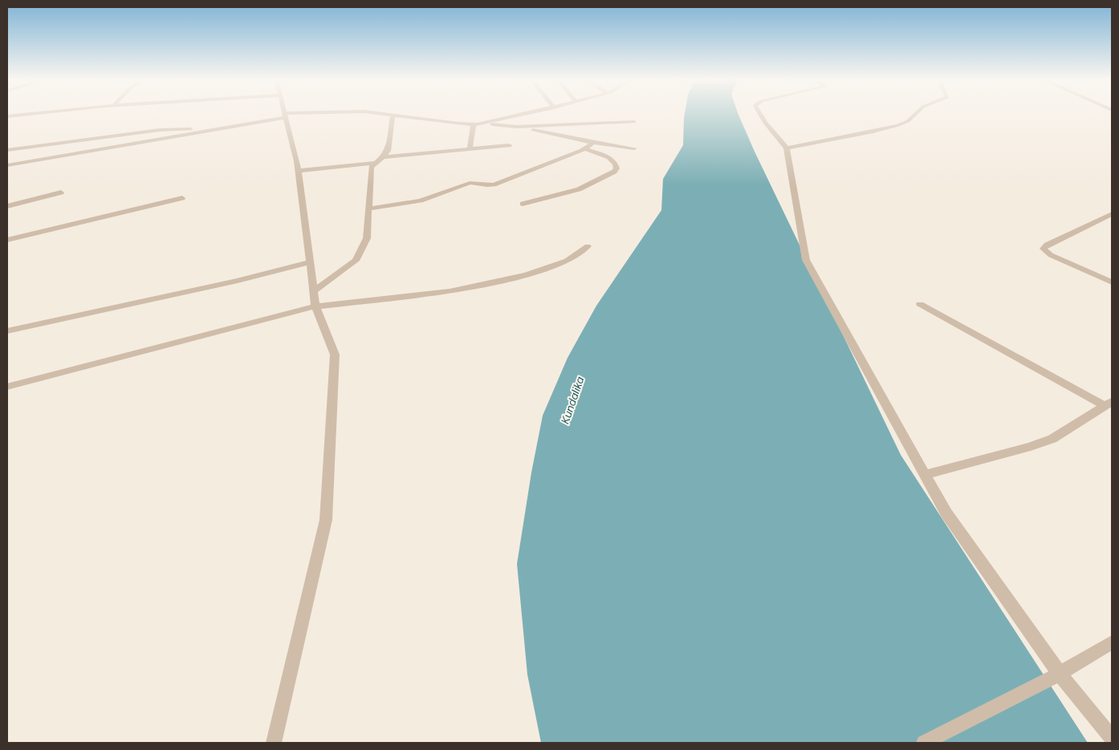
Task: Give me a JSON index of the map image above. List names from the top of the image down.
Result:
{
  "water": ["Kundalika"]
}
